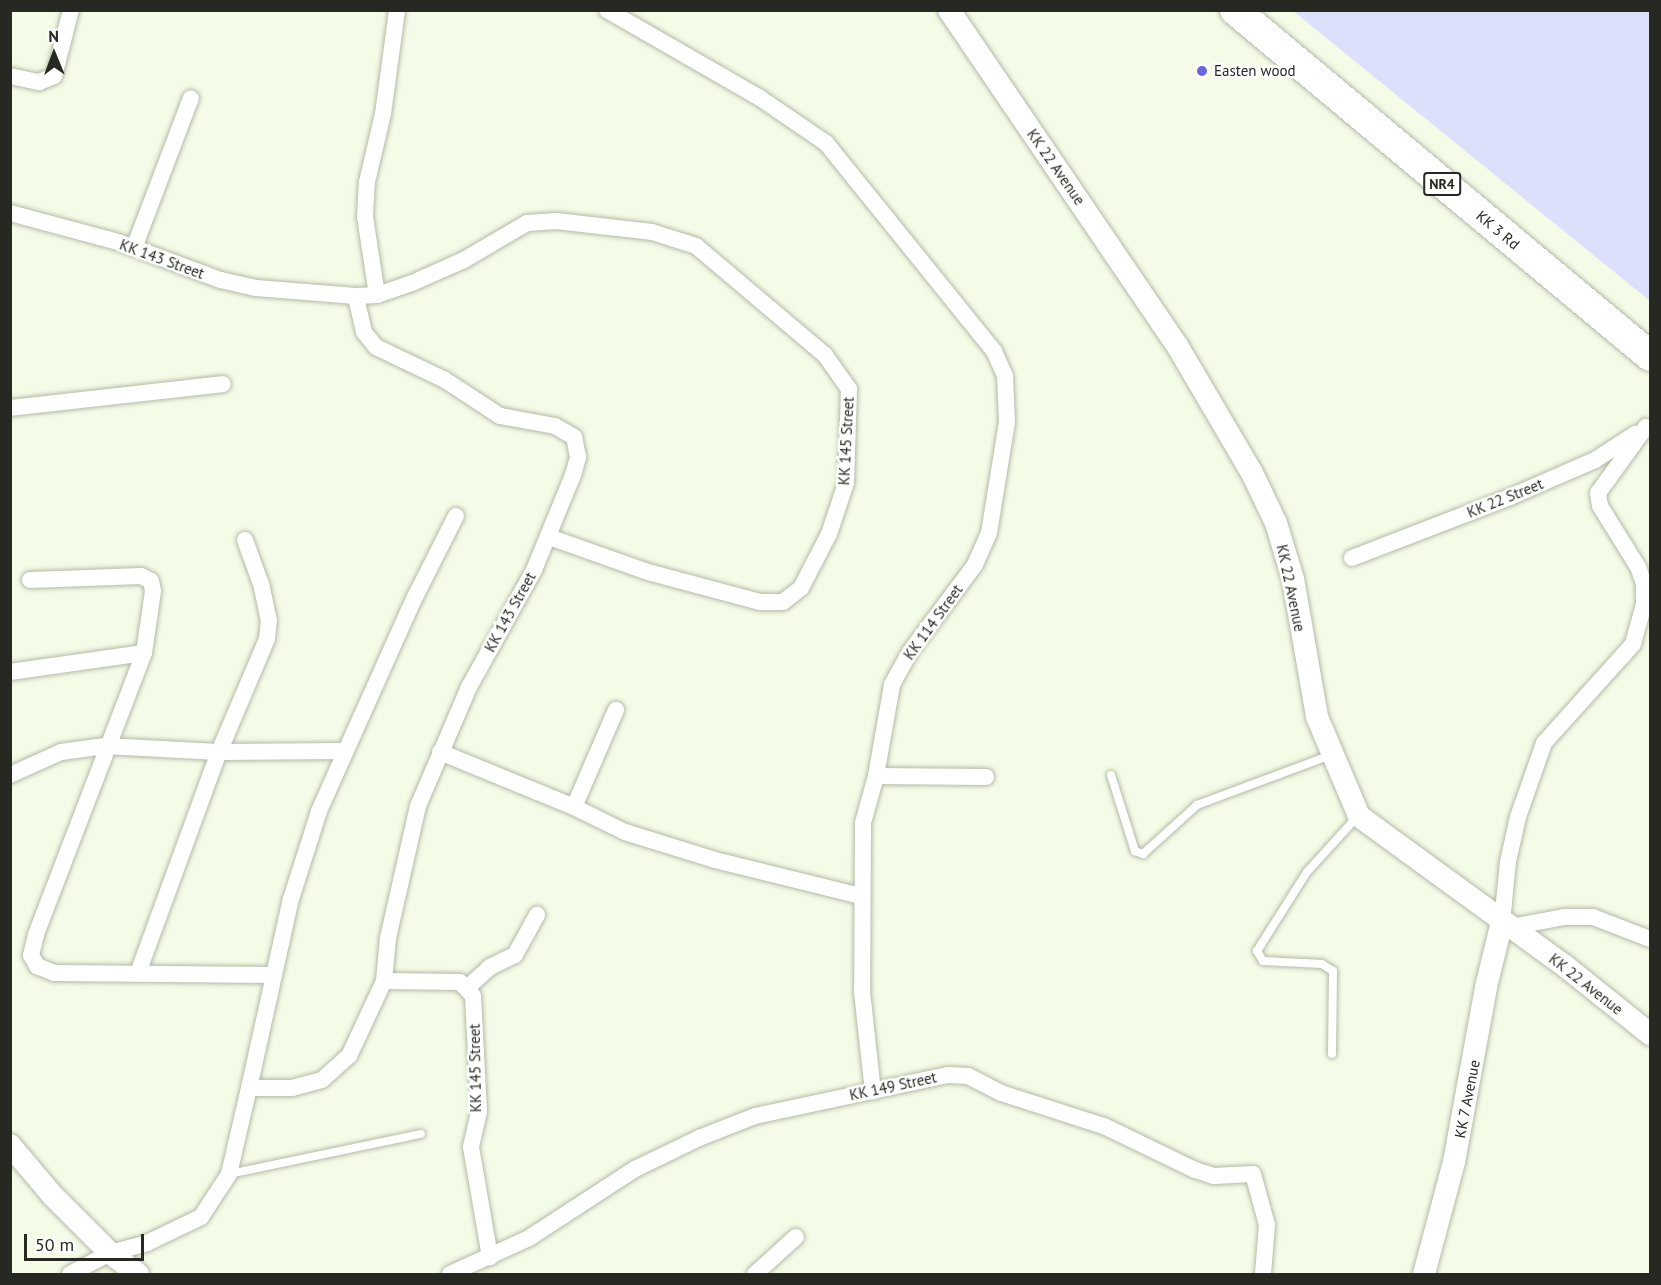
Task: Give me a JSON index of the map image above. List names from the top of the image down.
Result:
{
  "streets": {
    "highway": ["NR4", "KK 3 Rd"],
    "street": [
      "KK 22 Avenue",
      "KK 143 Street",
      "KK 145 Street",
      "KK 22 Street",
      "KK 114 Street",
      "KK 149 Street",
      "KK 7 Avenue"
    ]
  },
  "crossings": [
    ["KK 22 Avenue", "KK 7 Avenue"],
    ["KK 143 Street", "KK 145 Street"],
    ["KK 145 Street", "KK 149 Street"],
    ["KK 114 Street", "KK 149 Street"]
  ],
  "places": ["Easten wood"],
  "scale_bar": "50 m",
  "north": "top"
}
